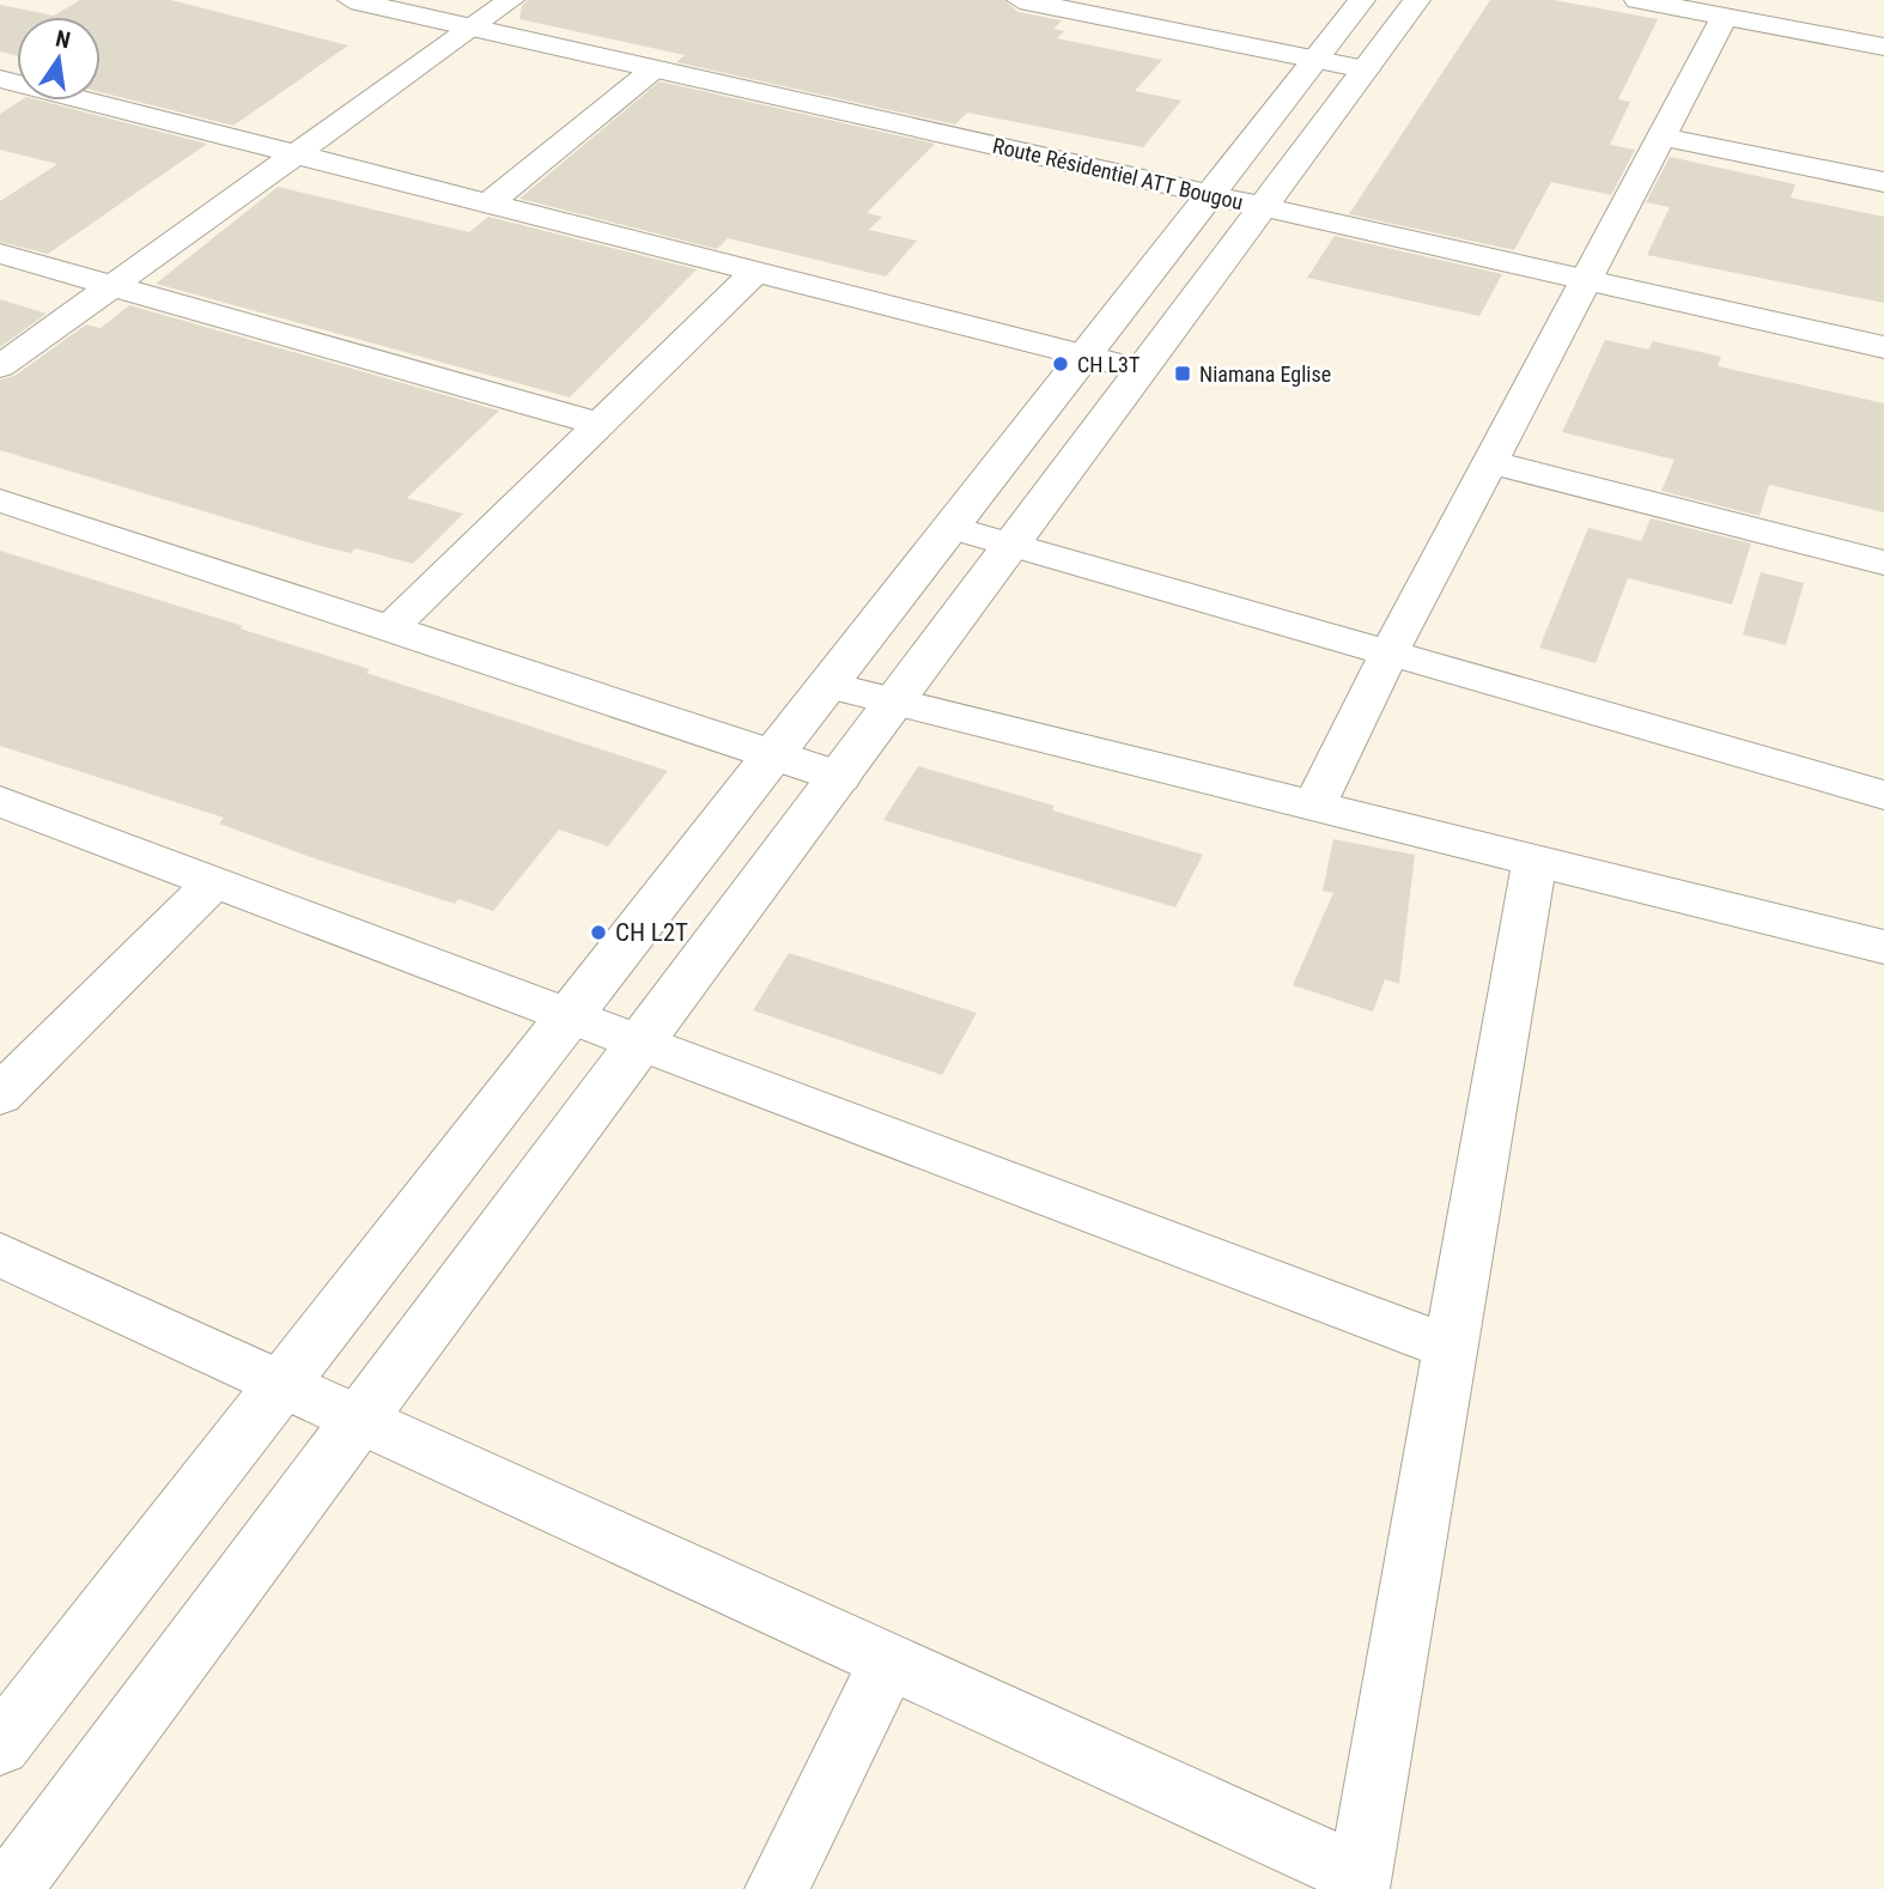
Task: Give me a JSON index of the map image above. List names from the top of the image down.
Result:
{
  "streets": {
    "street": ["Route Résidentiel ATT Bougou"]
  },
  "places": {
    "other": ["CH L3T", "CH L2T"],
    "transit": ["Niamana Eglise"]
  },
  "north": "top"
}
